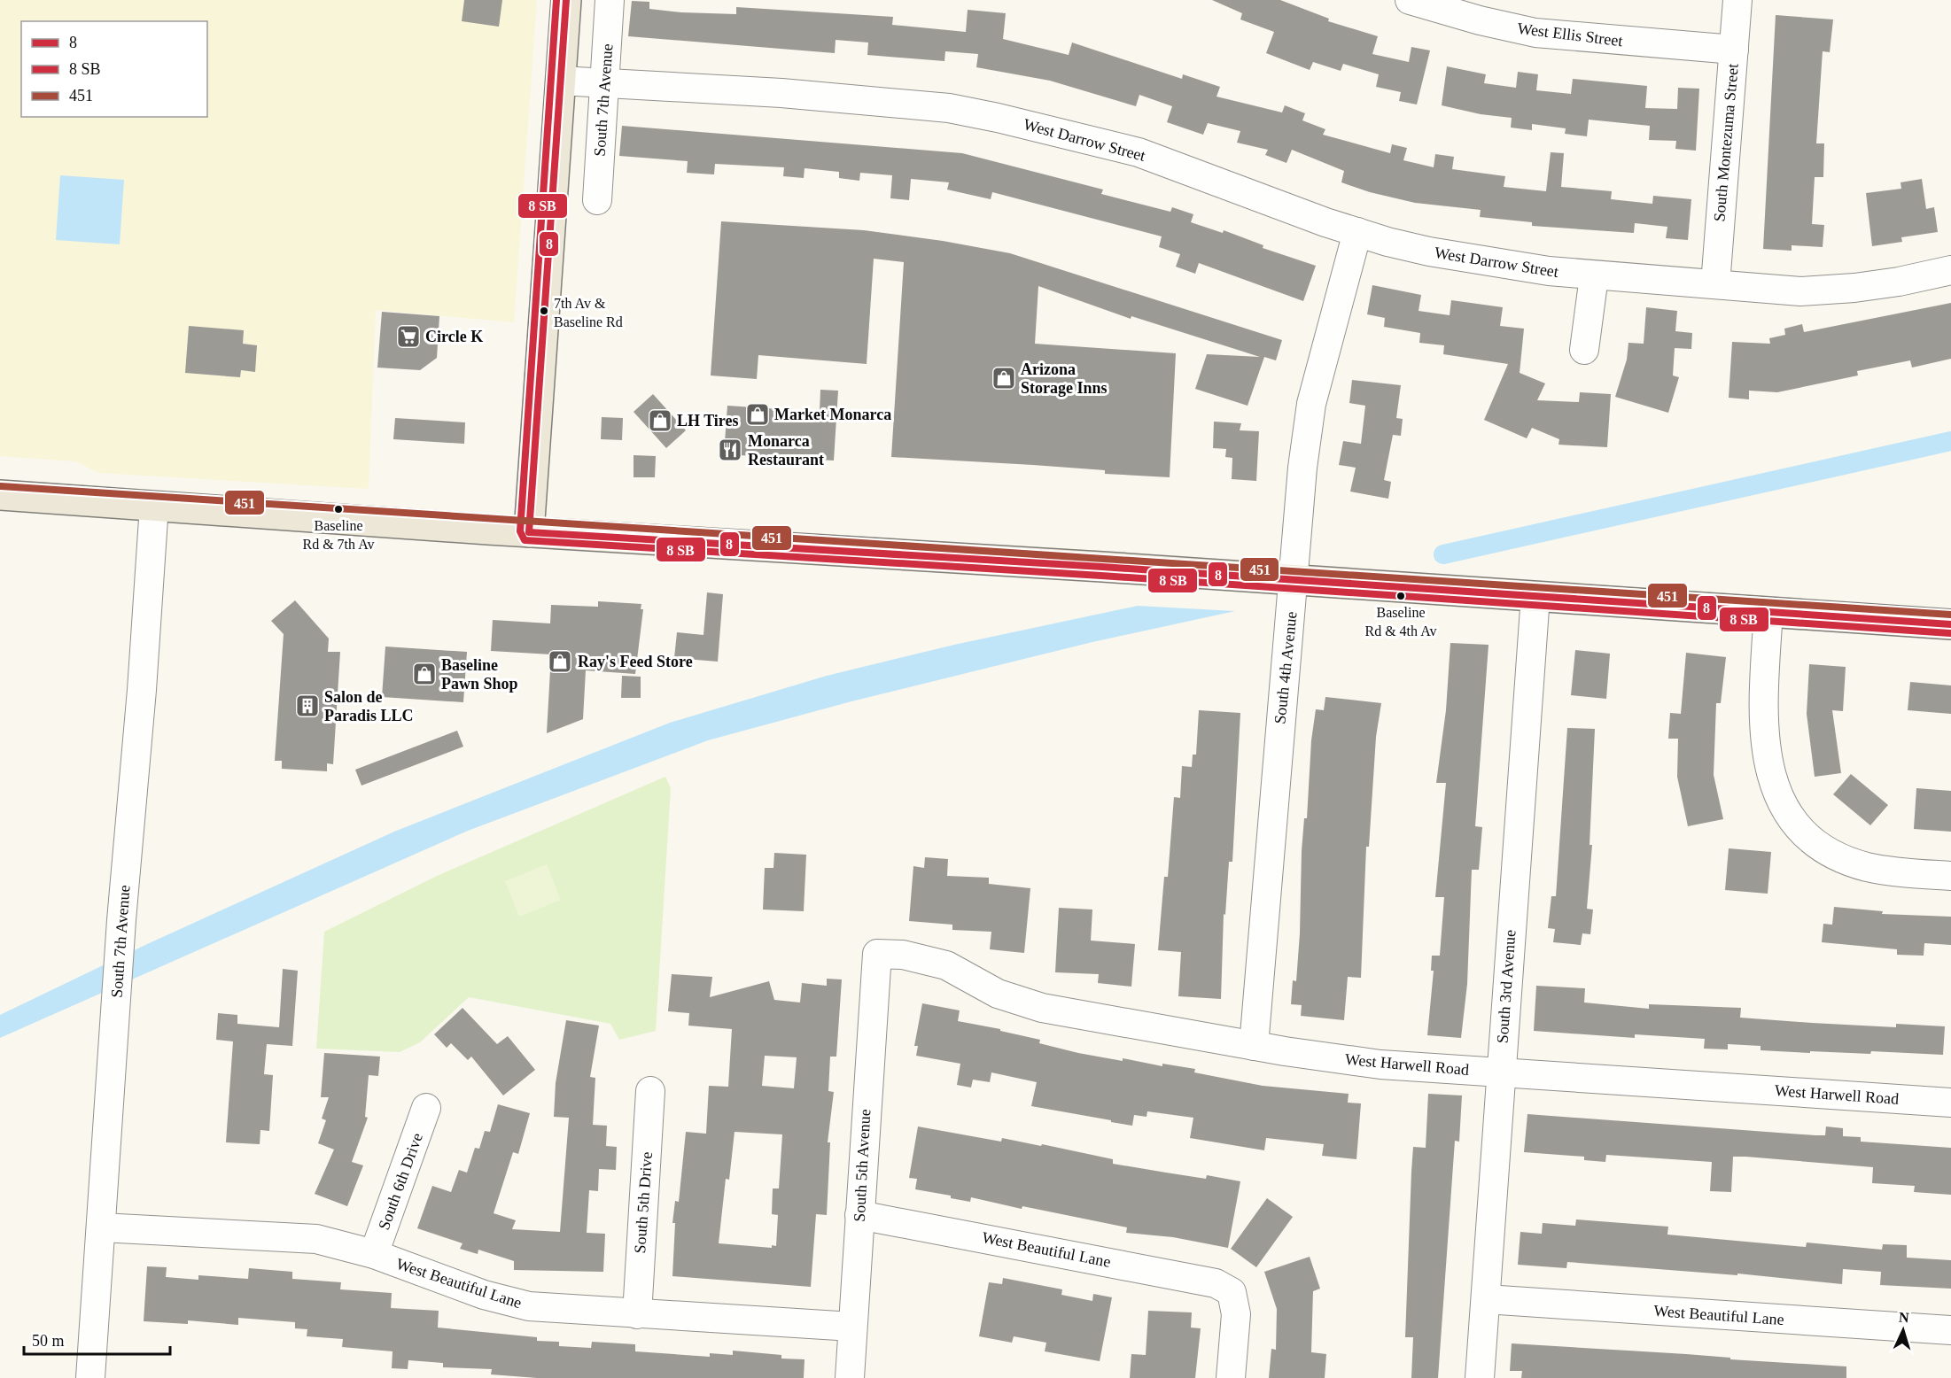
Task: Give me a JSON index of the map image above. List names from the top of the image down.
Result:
{
  "streets": {
    "street": [
      "West Ellis Street",
      "South 7th Avenue",
      "West Darrow Street",
      "South Montezuma Street",
      "South 4th Avenue",
      "South 3rd Avenue",
      "West Harwell Road",
      "South 5th Avenue",
      "South 6th Drive",
      "South 5th Drive",
      "West Beautiful Lane"
    ]
  },
  "crossings": [
    ["West Ellis Street", "South Montezuma Street"],
    ["South 7th Avenue", "West Darrow Street"],
    ["South 7th Avenue", "West Beautiful Lane"],
    ["West Darrow Street", "South Montezuma Street"],
    ["West Darrow Street", "South 4th Avenue"],
    ["South 4th Avenue", "West Harwell Road"],
    ["South 3rd Avenue", "West Harwell Road"],
    ["South 3rd Avenue", "West Beautiful Lane"],
    ["West Harwell Road", "South 5th Avenue"],
    ["South 5th Avenue", "West Beautiful Lane"],
    ["South 6th Drive", "West Beautiful Lane"],
    ["South 5th Drive", "West Beautiful Lane"]
  ],
  "places": {
    "other": ["7th Av & Baseline Rd", "Baseline Rd & 7th Av", "Baseline Rd & 4th Av"],
    "supermarket": ["Circle K"],
    "shop": [
      "Arizona Storage Inns",
      "Market Monarca",
      "LH Tires",
      "Ray's Feed Store",
      "Baseline Pawn Shop"
    ],
    "restaurant": ["Monarca Restaurant"],
    "building": ["Salon de Paradis LLC"]
  },
  "lines": ["transit line 8", "transit line 451"],
  "legend": ["8", "8 SB", "451"],
  "scale_bar": "50 m",
  "north": "top"
}
